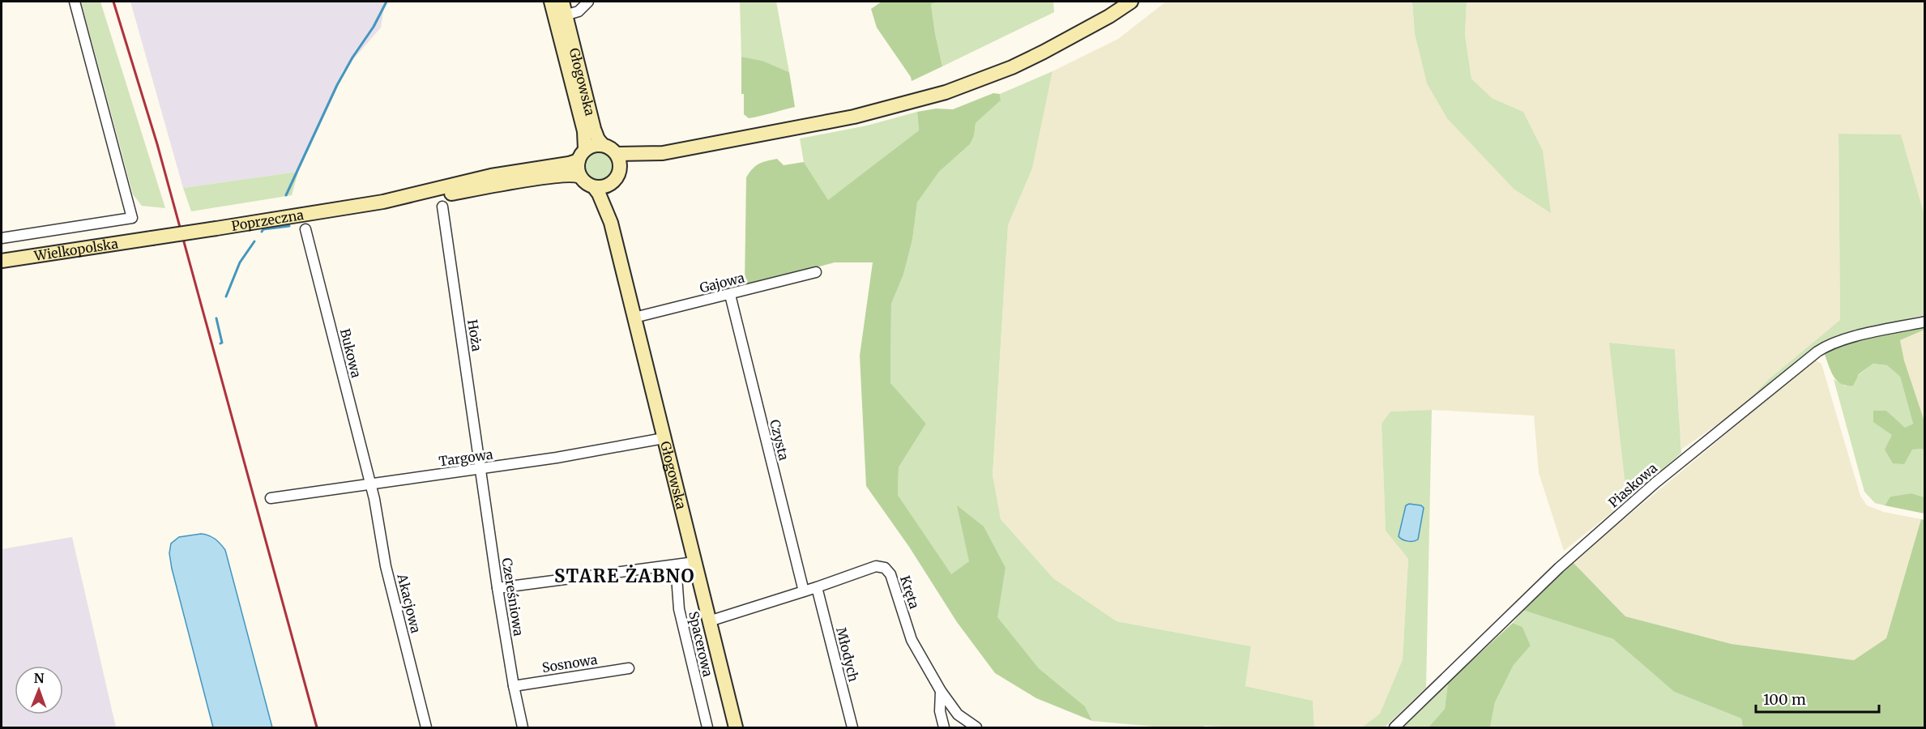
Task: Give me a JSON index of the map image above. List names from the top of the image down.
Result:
{
  "streets": {
    "main road": ["Głogowska", "Poprzeczna", "Wielkopolska"],
    "street": [
      "Gajowa",
      "Hoża",
      "Bukowa",
      "Czysta",
      "Targowa",
      "Piaskowa",
      "Kręta",
      "Czereśniowa",
      "Akacjowa",
      "Spacerowa",
      "Młodych",
      "Sosnowa"
    ]
  },
  "crossings": [
    ["Głogowska", "Poprzeczna"],
    ["Głogowska", "Gajowa"],
    ["Głogowska", "Targowa"],
    ["Głogowska", "Kręta"],
    ["Poprzeczna", "Wielkopolska"],
    ["Gajowa", "Czysta"],
    ["Hoża", "Targowa"],
    ["Hoża", "Czereśniowa"],
    ["Bukowa", "Targowa"],
    ["Bukowa", "Akacjowa"],
    ["Czysta", "Kręta"],
    ["Targowa", "Czereśniowa"],
    ["Targowa", "Akacjowa"],
    ["Kręta", "Młodych"],
    ["Czereśniowa", "Sosnowa"]
  ],
  "districts": ["STARE ŻABNO"],
  "scale_bar": "100 m",
  "north": "top"
}
